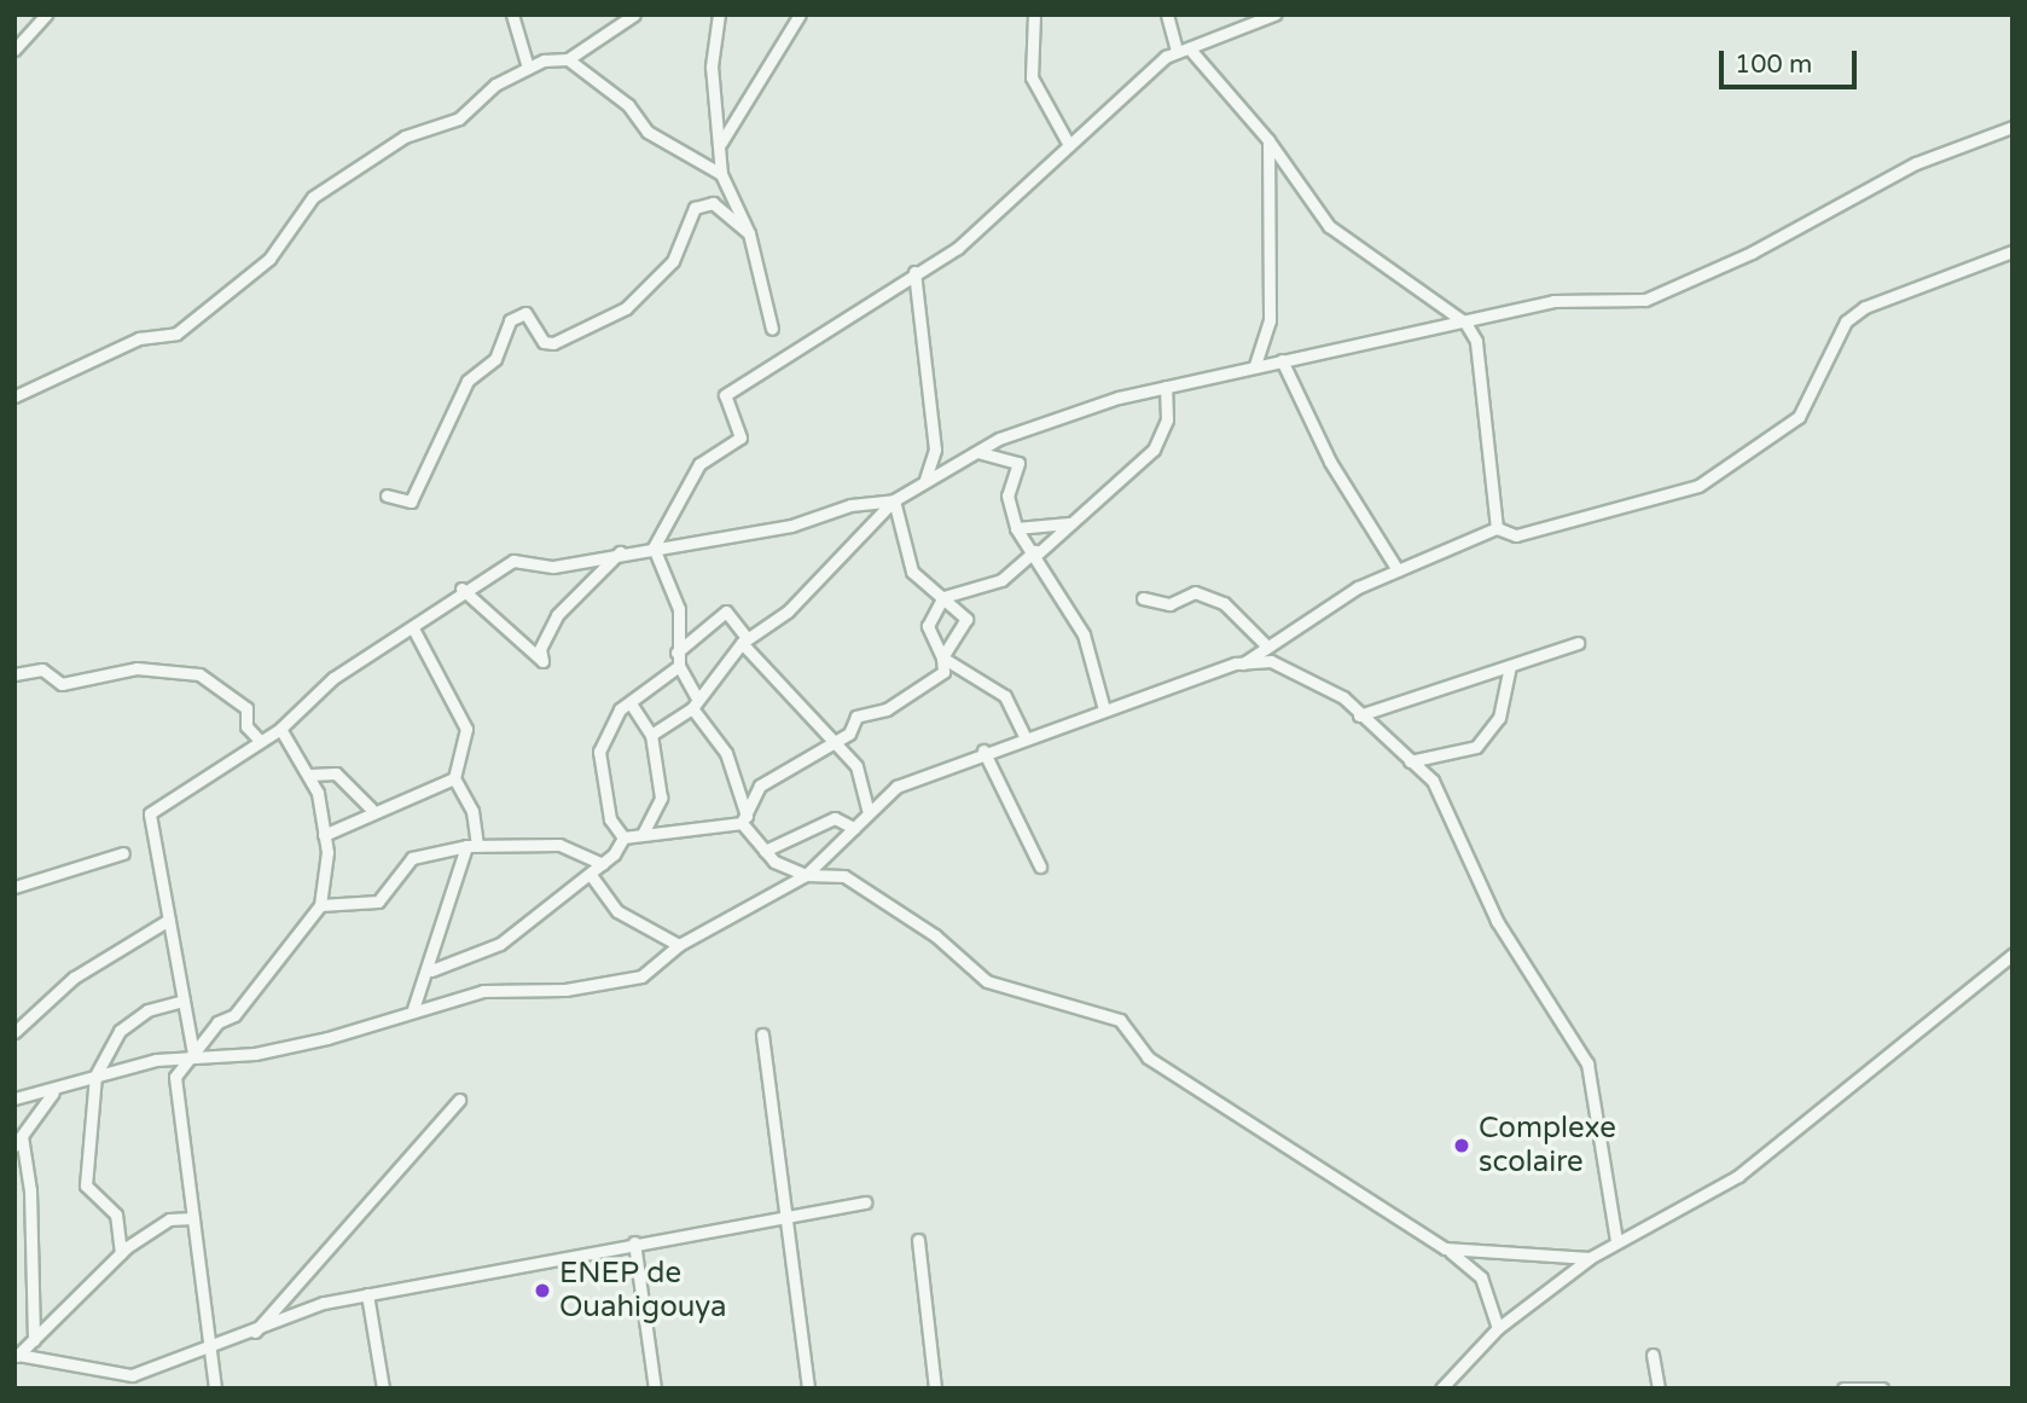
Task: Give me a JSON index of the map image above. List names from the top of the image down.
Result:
{
  "places": ["Complexe scolaire", "ENEP de Ouahigouya"],
  "scale_bar": "100 m"
}
